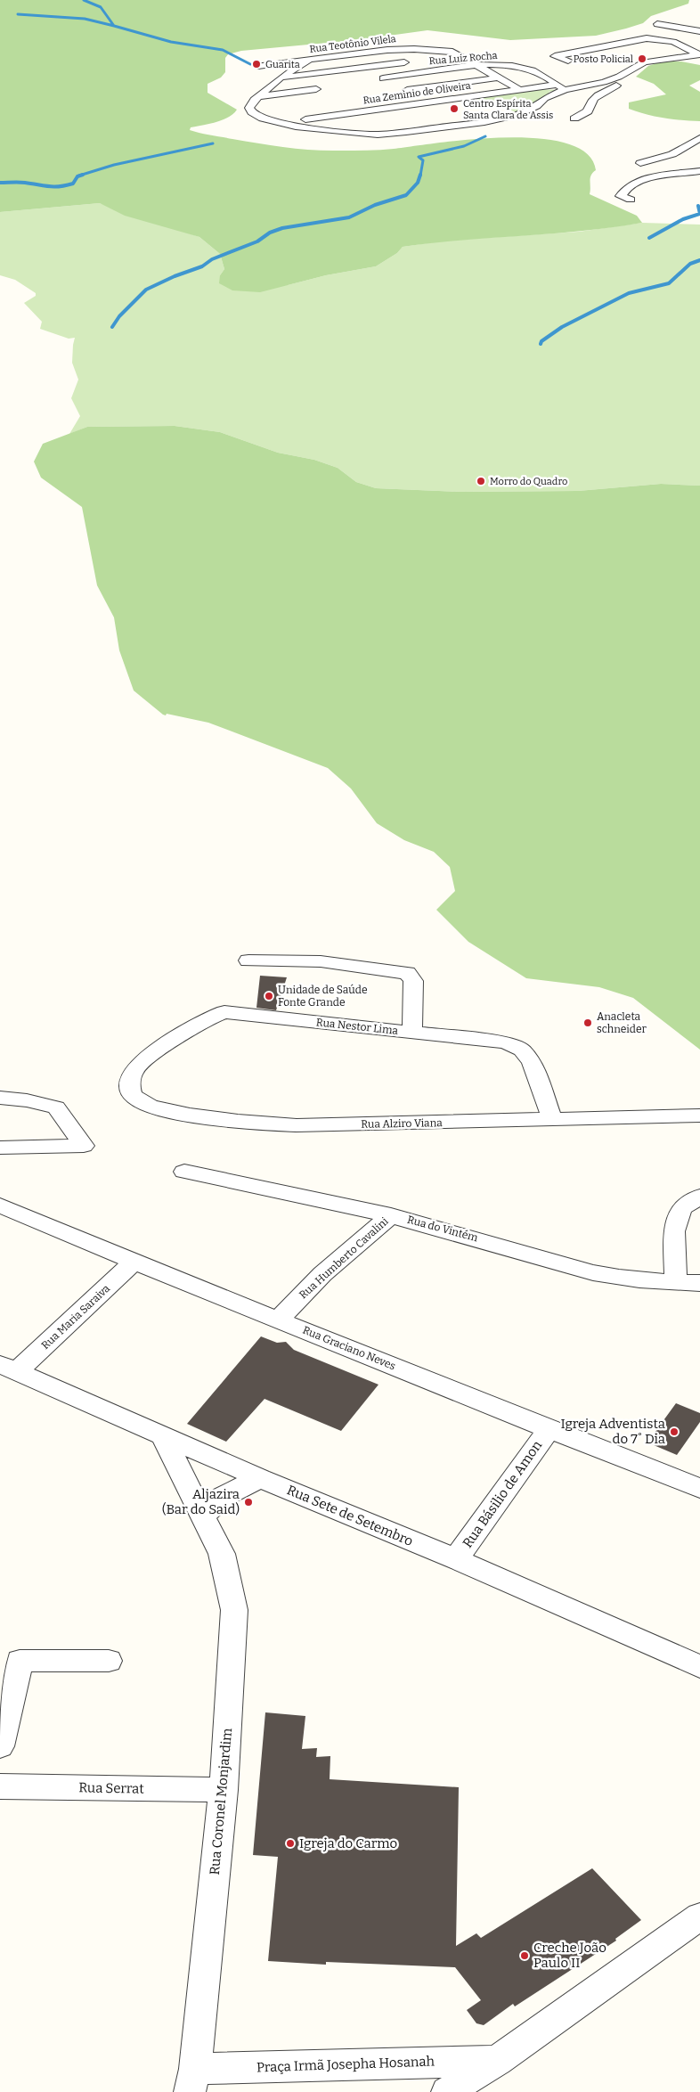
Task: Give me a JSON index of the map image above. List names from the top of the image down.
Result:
{
  "streets": {
    "street": [
      "Rua Teotônio Vilela",
      "Rua Luiz Rocha",
      "Rua Zeminio de Oliveira",
      "Rua Nestor Lima",
      "Rua Alziro Viana",
      "Rua do Vintém",
      "Rua Humberto Cavalini",
      "Rua Maria Saraiva",
      "Rua Graciano Neves",
      "Rua Básilio de Amon",
      "Rua Sete de Setembro",
      "Rua Serrat",
      "Rua Coronel Monjardim",
      "Praça Irmã Josepha Hosanah"
    ]
  },
  "crossings": [
    ["Rua Luiz Rocha", "Rua Zeminio de Oliveira"],
    ["Rua Nestor Lima", "Rua Alziro Viana"],
    ["Rua do Vintém", "Rua Humberto Cavalini"],
    ["Rua Humberto Cavalini", "Rua Graciano Neves"],
    ["Rua Maria Saraiva", "Rua Graciano Neves"],
    ["Rua Maria Saraiva", "Rua Sete de Setembro"],
    ["Rua Graciano Neves", "Rua Básilio de Amon"],
    ["Rua Básilio de Amon", "Rua Sete de Setembro"],
    ["Rua Sete de Setembro", "Rua Coronel Monjardim"],
    ["Rua Serrat", "Rua Coronel Monjardim"],
    ["Rua Coronel Monjardim", "Praça Irmã Josepha Hosanah"]
  ],
  "places": [
    "Posto Policial",
    "Guarita",
    "Centro Espírita Santa Clara de Assis",
    "Morro do Quadro",
    "Unidade de Saúde Fonte Grande",
    "Anacleta schneider",
    "Igreja Adventista do 7˚ Dia",
    "Aljazira (Bar do Said)",
    "Igreja do Carmo",
    "Creche João Paulo II"
  ]
}
